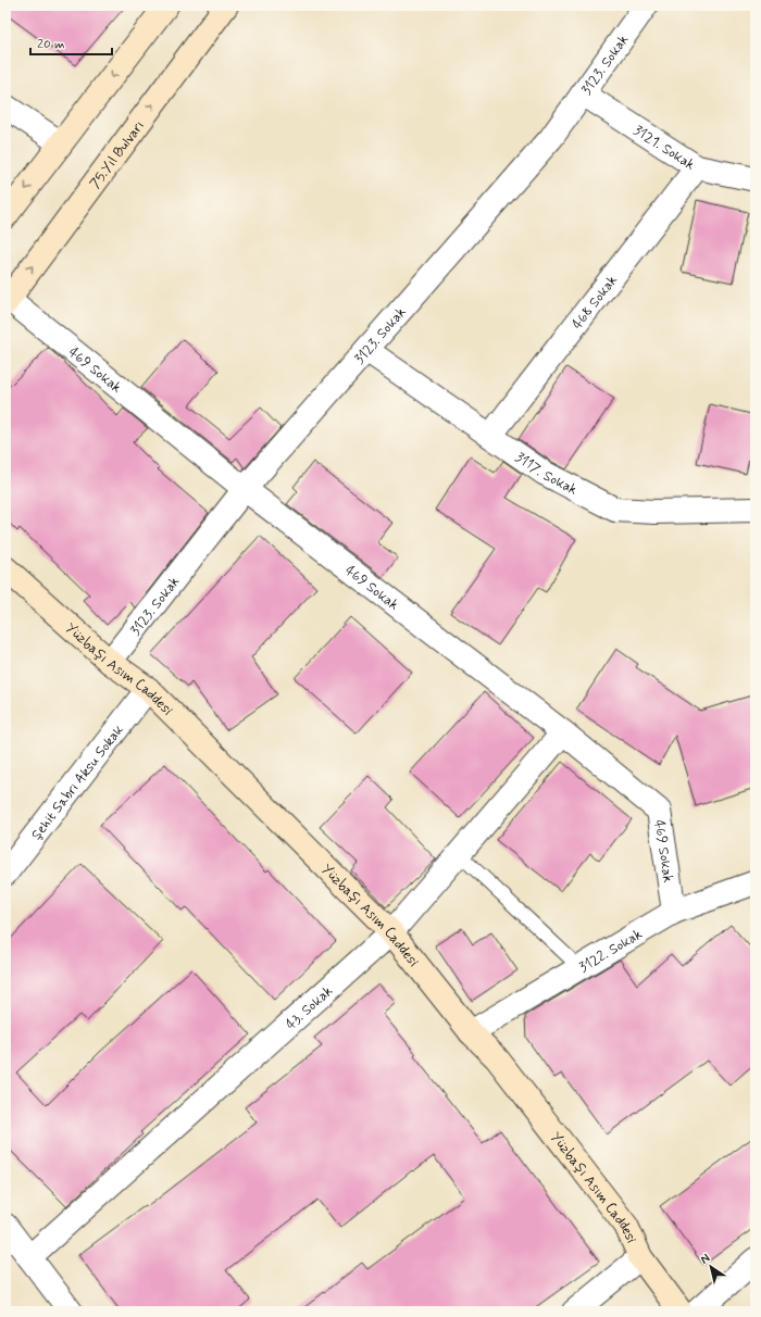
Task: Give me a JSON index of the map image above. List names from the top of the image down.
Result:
{
  "streets": {
    "main road": ["75.Yıl Bulvarı", "Yüzbaşı Asım Caddesi"],
    "street": [
      "3123. Sokak",
      "3121. Sokak",
      "468 Sokak",
      "469 Sokak",
      "3117. Sokak",
      "Şehit Sabri Aksu Sokak",
      "3122. Sokak",
      "43. Sokak"
    ]
  },
  "crossings": [
    ["3123. Sokak", "3121. Sokak"],
    ["3123. Sokak", "469 Sokak"],
    ["3123. Sokak", "3117. Sokak"],
    ["3123. Sokak", "Yüzbaşı Asım Caddesi"],
    ["3121. Sokak", "468 Sokak"],
    ["75.Yıl Bulvarı", "469 Sokak"],
    ["468 Sokak", "3117. Sokak"],
    ["469 Sokak", "3122. Sokak"],
    ["469 Sokak", "43. Sokak"],
    ["Yüzbaşı Asım Caddesi", "Şehit Sabri Aksu Sokak"],
    ["Yüzbaşı Asım Caddesi", "3122. Sokak"],
    ["Yüzbaşı Asım Caddesi", "43. Sokak"]
  ],
  "scale_bar": "20 m",
  "north": "top left"
}
